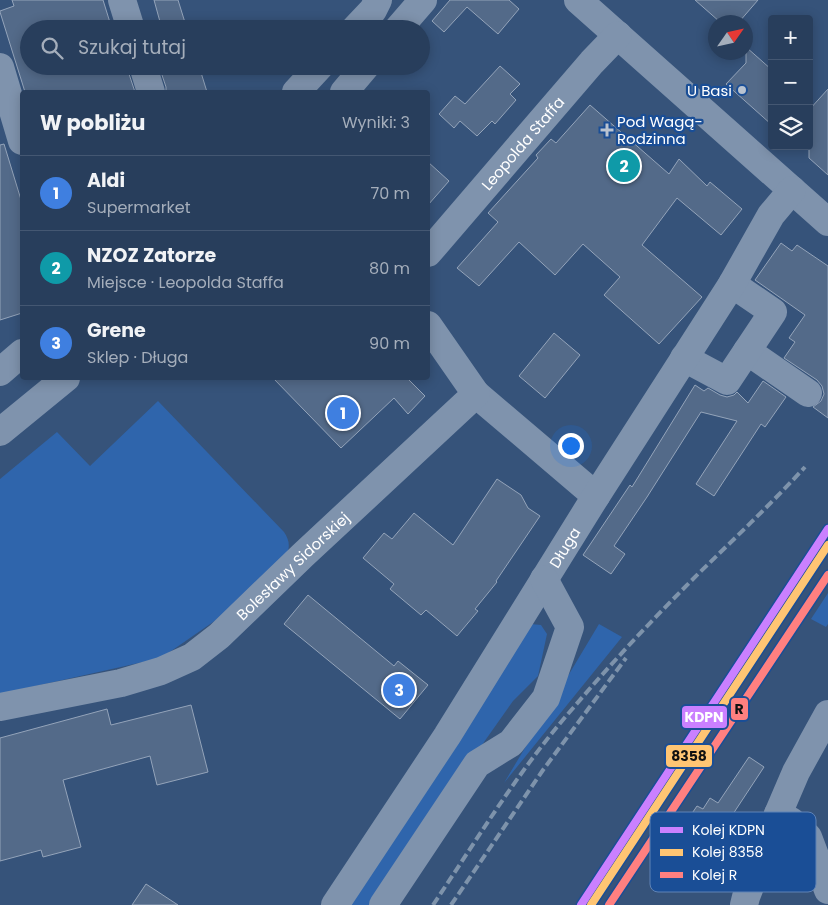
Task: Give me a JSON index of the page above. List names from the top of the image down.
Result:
{
  "streets": {
    "street": ["Leopolda Staffa", "Długa", "Bolesławy Sidorskiej"]
  },
  "places": {
    "other": ["U Basi"],
    "health": ["Pod Wagą- Rodzinna"]
  },
  "lines": ["rail line KDPN", "rail line 8358", "rail line R"],
  "legend": ["Kolej KDPN", "Kolej 8358", "Kolej R"],
  "north": "top right",
  "page": {
    "map_buttons": ["+", "−"],
    "search": "Szukaj tutaj",
    "heading": ["W pobliżu", "Wyniki: 3"],
    "pins": ["2", "1", "3"],
    "list": [
      {
        "mark": "1",
        "name": "Aldi",
        "note": "Supermarket",
        "value": "70 m"
      },
      {
        "mark": "2",
        "name": "NZOZ Zatorze",
        "note": "Miejsce · Leopolda Staffa",
        "value": "80 m"
      },
      {
        "mark": "3",
        "name": "Grene",
        "note": "Sklep · Długa",
        "value": "90 m"
      }
    ]
  }
}
